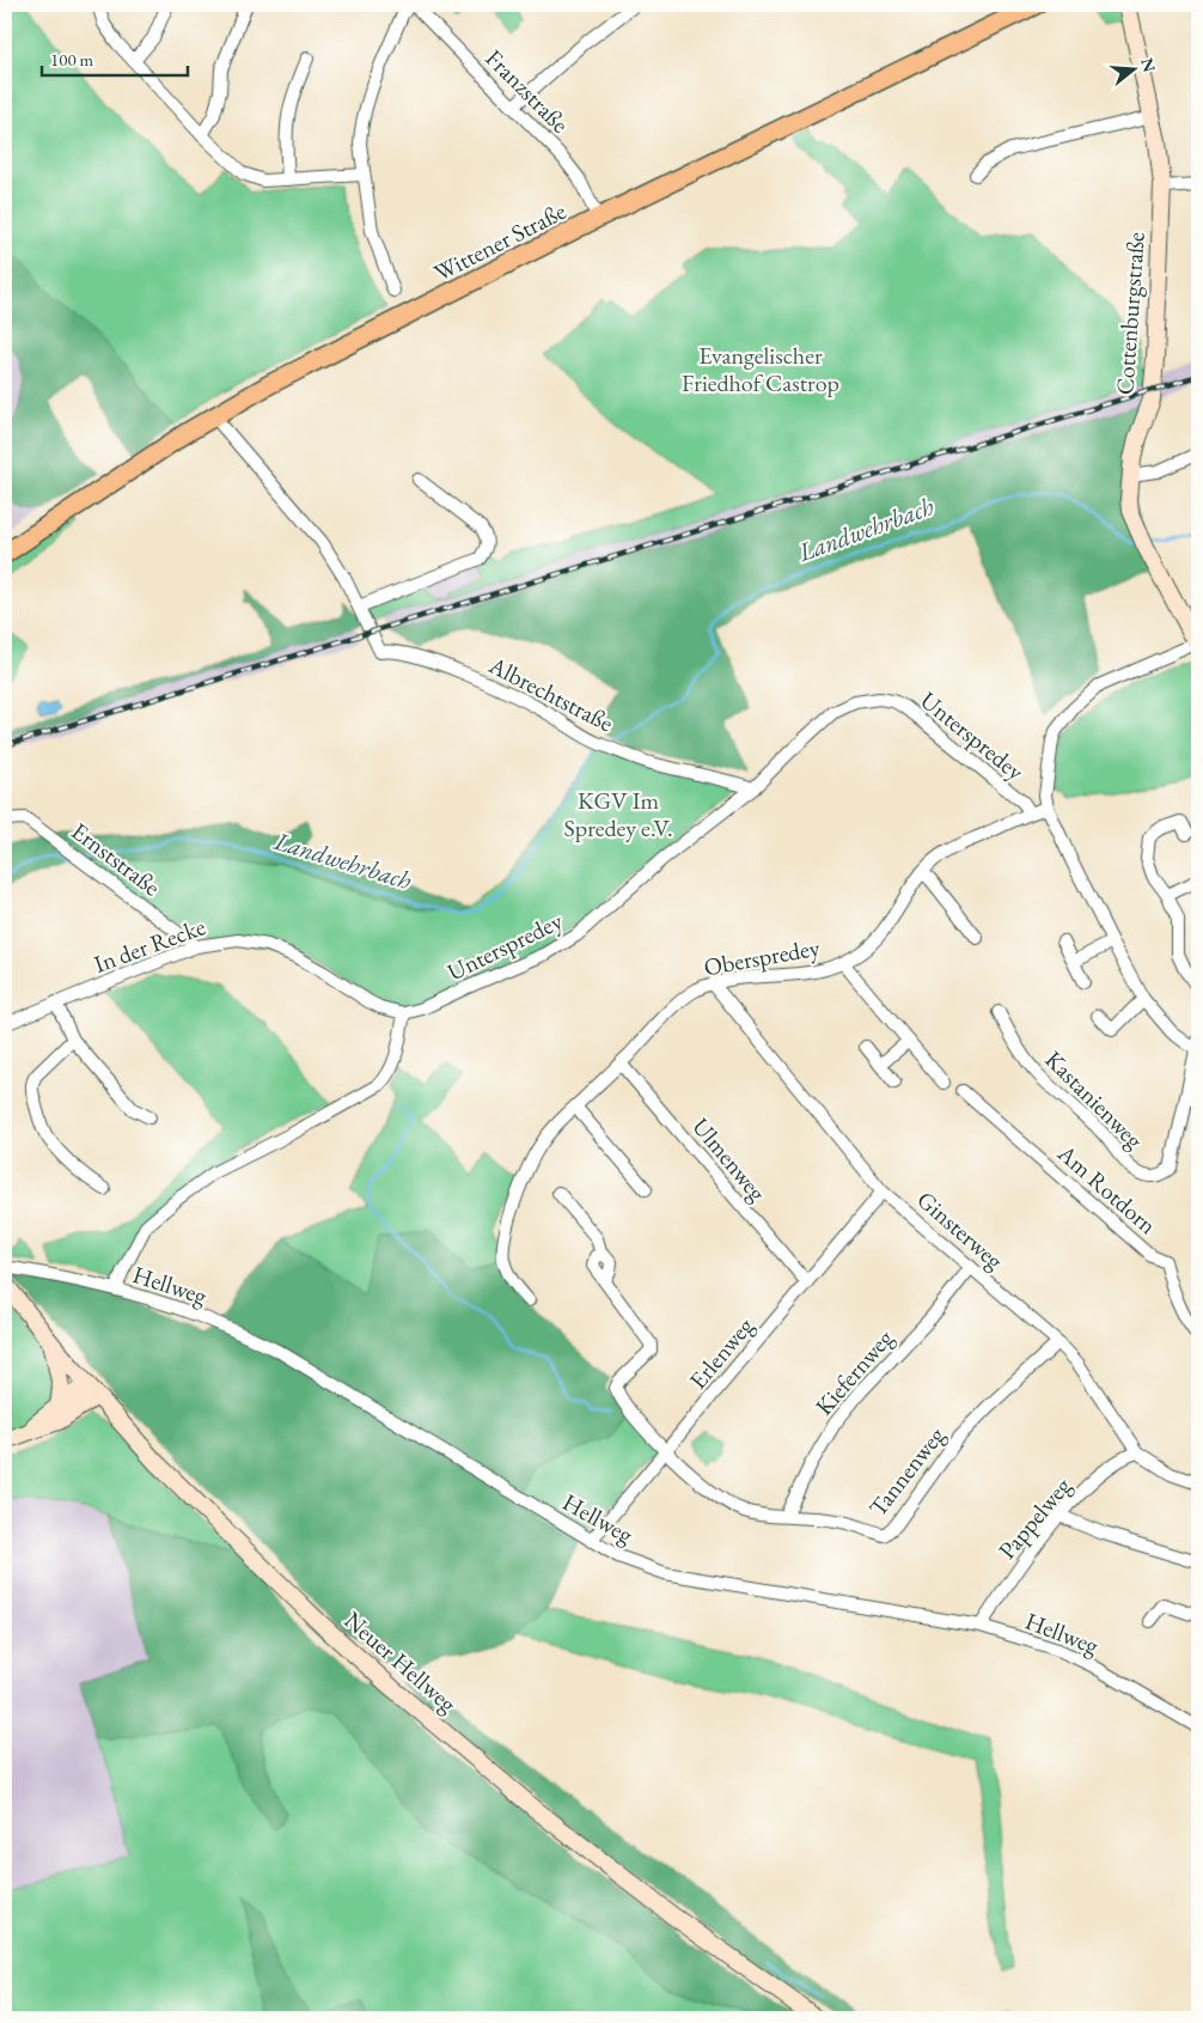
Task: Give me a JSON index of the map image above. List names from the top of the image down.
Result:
{
  "streets": {
    "main road": ["Wittener Straße", "Cottenburgstraße", "Neuer Hellweg"],
    "street": [
      "Franzstraße",
      "Albrechtstraße",
      "Unterspredey",
      "Ernststraße",
      "In der Recke",
      "Oberspredey",
      "Kastanienweg",
      "Ulmenweg",
      "Am Rotdorn",
      "Ginsterweg",
      "Hellweg",
      "Erlenweg",
      "Kiefernweg",
      "Tannenweg",
      "Pappelweg"
    ]
  },
  "crossings": [
    ["Franzstraße", "Wittener Straße"],
    ["Wittener Straße", "Albrechtstraße"],
    ["Albrechtstraße", "Unterspredey"],
    ["Unterspredey", "In der Recke"],
    ["Unterspredey", "Oberspredey"],
    ["Ernststraße", "In der Recke"],
    ["Oberspredey", "Ulmenweg"],
    ["Oberspredey", "Ginsterweg"],
    ["Ulmenweg", "Erlenweg"],
    ["Ginsterweg", "Erlenweg"],
    ["Ginsterweg", "Kiefernweg"],
    ["Ginsterweg", "Tannenweg"],
    ["Ginsterweg", "Pappelweg"],
    ["Hellweg", "Erlenweg"],
    ["Hellweg", "Pappelweg"],
    ["Erlenweg", "Tannenweg"],
    ["Kiefernweg", "Tannenweg"]
  ],
  "water": ["Landwehrbach"],
  "parks": ["Evangelischer Friedhof Castrop", "KGV Im Spredey e.V."],
  "scale_bar": "100 m",
  "north": "right"
}
